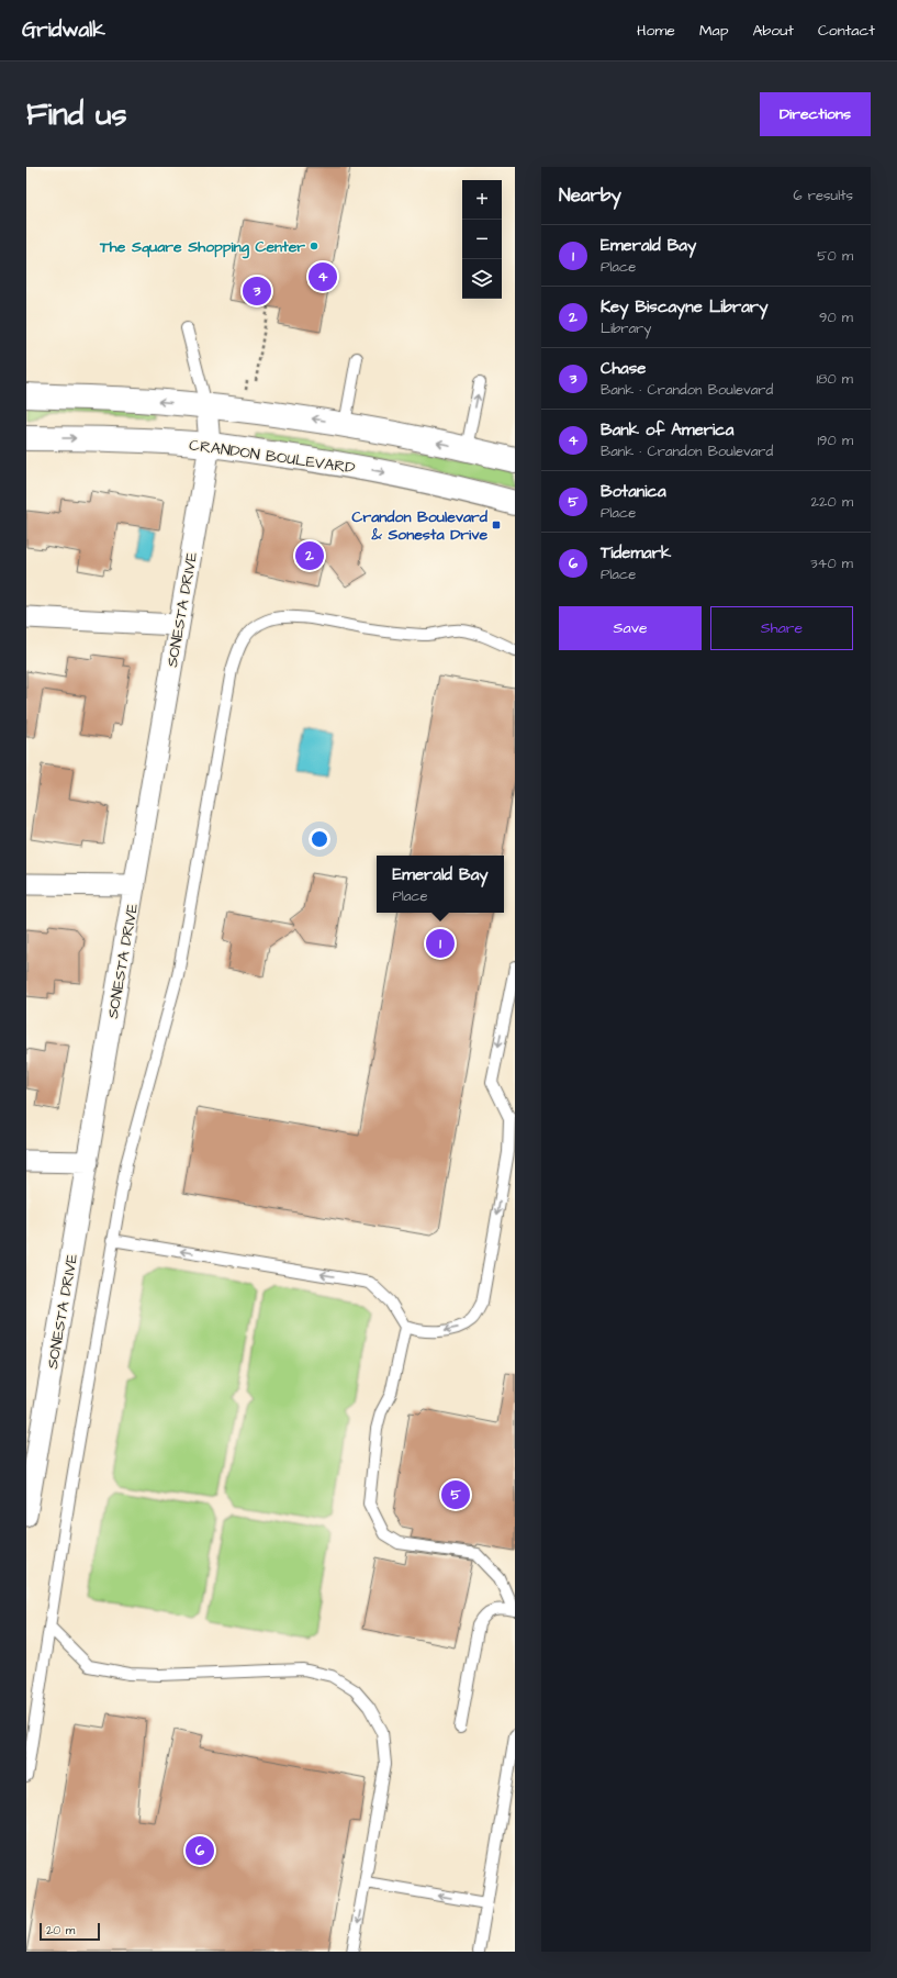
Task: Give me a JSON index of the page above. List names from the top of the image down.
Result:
{
  "streets": {
    "main road": ["CRANDON BOULEVARD"],
    "street": ["SONESTA DRIVE"]
  },
  "crossings": [
    ["CRANDON BOULEVARD", "SONESTA DRIVE"]
  ],
  "places": {
    "other": ["The Square Shopping Center"],
    "transit": ["Crandon Boulevard & Sonesta Drive"]
  },
  "scale_bar": "20 m",
  "page": {
    "header": "Gridwalk",
    "nav": [
      "Home",
      "Map",
      "About",
      "Contact"
    ],
    "buttons": [
      "Directions",
      ["Save", "Share"]
    ],
    "title": "Find us",
    "heading": ["Nearby", "6 results"],
    "map_buttons": ["+", "−"],
    "list": [
      {
        "mark": "1",
        "name": "Emerald Bay",
        "note": "Place",
        "value": "50 m"
      },
      {
        "mark": "2",
        "name": "Key Biscayne Library",
        "note": "Library",
        "value": "90 m"
      },
      {
        "mark": "3",
        "name": "Chase",
        "note": "Bank · Crandon Boulevard",
        "value": "180 m"
      },
      {
        "mark": "4",
        "name": "Bank of America",
        "note": "Bank · Crandon Boulevard",
        "value": "190 m"
      },
      {
        "mark": "5",
        "name": "Botanica",
        "note": "Place",
        "value": "220 m"
      },
      {
        "mark": "6",
        "name": "Tidemark",
        "note": "Place",
        "value": "340 m"
      }
    ],
    "pins": [
      "4",
      "3",
      "2",
      "1",
      "5",
      "6"
    ],
    "popup": ["Emerald Bay", "Place"],
    "scale": "20 m"
  }
}
